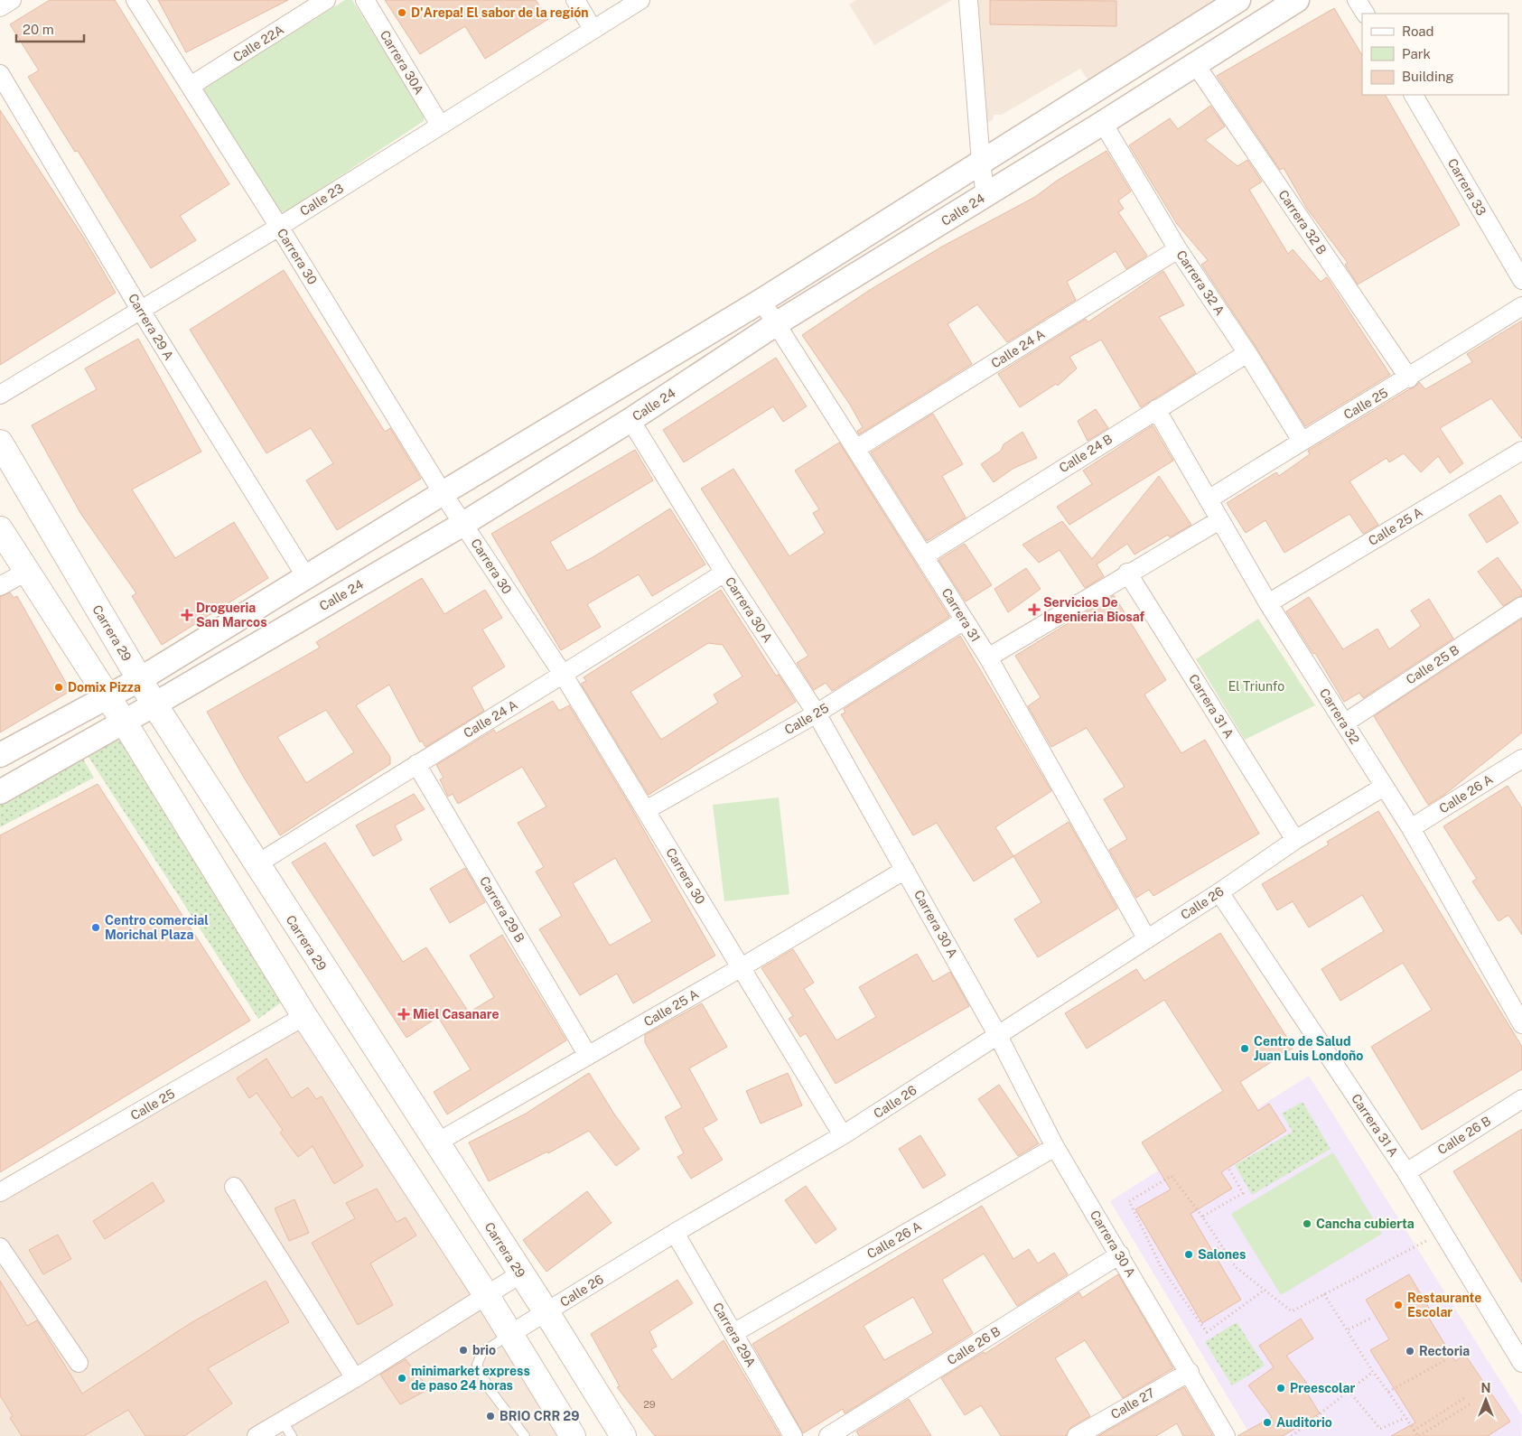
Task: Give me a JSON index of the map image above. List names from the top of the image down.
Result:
{
  "streets": {
    "main road": ["Carrera 29"],
    "street": [
      "Calle 22A",
      "Carrera 30A",
      "Carrera 33",
      "Calle 23",
      "Calle 24",
      "Carrera 32 B",
      "Carrera 30",
      "Carrera 32 A",
      "Carrera 29 A",
      "Calle 24 A",
      "Calle 25",
      "Calle 24 B",
      "Calle 25 A",
      "Carrera 30 A",
      "Carrera 31",
      "Calle 25 B",
      "Carrera 31 A",
      "Carrera 32",
      "Calle 26 A",
      "Calle 26",
      "Carrera 29 B",
      "Calle 26 B",
      "Carrera 29A",
      "Calle 27"
    ]
  },
  "crossings": [
    ["Calle 22A", "Carrera 30"],
    ["Carrera 30A", "Calle 23"],
    ["Calle 23", "Carrera 30"],
    ["Calle 23", "Carrera 29 A"],
    ["Calle 24", "Carrera 32 B"],
    ["Calle 24", "Carrera 30"],
    ["Calle 24", "Carrera 32 A"],
    ["Calle 24", "Carrera 30 A"],
    ["Calle 24", "Carrera 31"],
    ["Calle 24", "Carrera 29"],
    ["Carrera 32 B", "Calle 25"],
    ["Carrera 30", "Calle 24 A"],
    ["Carrera 30", "Calle 25"],
    ["Carrera 30", "Calle 25 A"],
    ["Carrera 30", "Calle 26"],
    ["Carrera 32 A", "Calle 24 A"],
    ["Carrera 32 A", "Calle 25"],
    ["Carrera 32 A", "Calle 24 B"],
    ["Calle 24 A", "Carrera 30 A"],
    ["Calle 24 A", "Carrera 31"],
    ["Calle 24 A", "Carrera 29"],
    ["Calle 24 A", "Carrera 29 B"],
    ["Calle 25", "Carrera 30 A"],
    ["Calle 25", "Carrera 31"],
    ["Calle 25", "Carrera 32"],
    ["Calle 24 B", "Carrera 31"],
    ["Calle 24 B", "Carrera 32"],
    ["Calle 25 A", "Carrera 30 A"],
    ["Calle 25 A", "Carrera 29"],
    ["Calle 25 A", "Carrera 32"],
    ["Calle 25 A", "Carrera 29 B"],
    ["Carrera 30 A", "Calle 26 A"],
    ["Carrera 30 A", "Calle 26"],
    ["Carrera 30 A", "Calle 26 B"],
    ["Carrera 30 A", "Calle 27"],
    ["Carrera 31", "Calle 26"],
    ["Carrera 29", "Calle 26"],
    ["Calle 25 B", "Carrera 32"],
    ["Carrera 31 A", "Calle 26"],
    ["Carrera 31 A", "Calle 26 B"],
    ["Carrera 32", "Calle 26 A"],
    ["Carrera 32", "Calle 26"],
    ["Calle 26 A", "Carrera 29A"],
    ["Calle 26", "Carrera 29A"]
  ],
  "parks": ["El Triunfo"],
  "places": {
    "other": [
      "D'Arepa! El sabor de la región",
      "Domix Pizza",
      "Centro comercial Morichal Plaza",
      "Centro de Salud Juan Luis Londoño",
      "Cancha cubierta",
      "Salones",
      "Restaurante Escolar",
      "brio",
      "Rectoria",
      "minimarket express de paso 24 horas",
      "Preescolar",
      "BRIO CRR 29",
      "Auditorio"
    ],
    "health": ["Servicios De Ingenieria Biosaf", "Drogueria San Marcos", "Miel Casanare"]
  },
  "house_numbers": ["29"],
  "legend": ["Road", "Park", "Building"],
  "scale_bar": "20 m",
  "north": "top"
}
